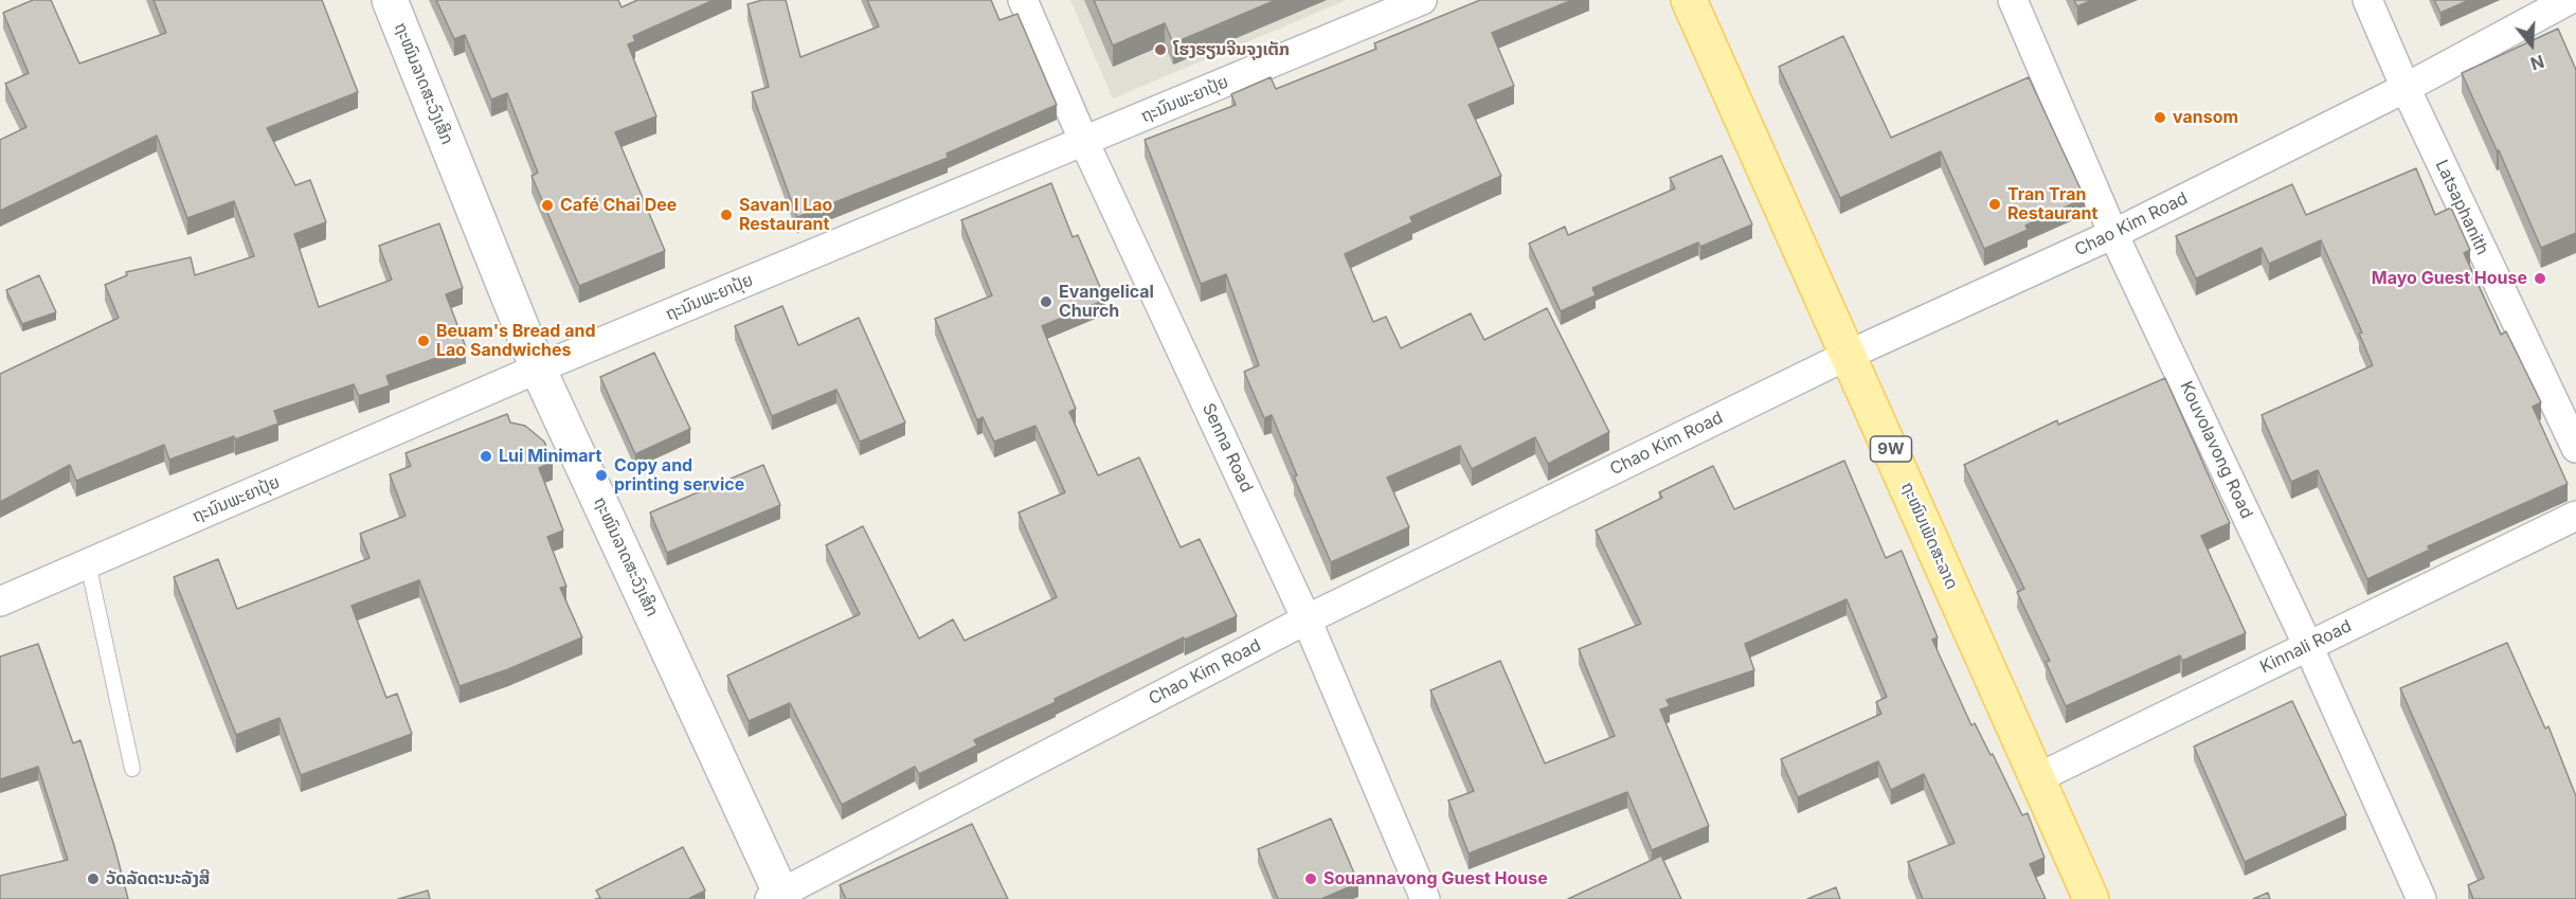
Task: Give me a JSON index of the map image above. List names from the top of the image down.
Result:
{
  "streets": {
    "main road": ["9W", "ຖະໜົນເພັດສະລາດ"],
    "street": [
      "ຖະໜົນລາດສະວົງເສິກ",
      "ຖະນົນພະຍາປຸ້ຍ",
      "Latsaphanith",
      "Chao Kim Road",
      "Senna Road",
      "Kouvolavong Road",
      "Kinnali Road"
    ]
  },
  "crossings": [
    ["ຖະໜົນລາດສະວົງເສິກ", "ຖະນົນພະຍາປຸ້ຍ"],
    ["ຖະໜົນລາດສະວົງເສິກ", "Chao Kim Road"],
    ["ຖະນົນພະຍາປຸ້ຍ", "Senna Road"],
    ["Latsaphanith", "Chao Kim Road"],
    ["Chao Kim Road", "Senna Road"],
    ["Chao Kim Road", "Kouvolavong Road"],
    ["Chao Kim Road", "ຖະໜົນເພັດສະລາດ"],
    ["Kouvolavong Road", "Kinnali Road"],
    ["ຖະໜົນເພັດສະລາດ", "Kinnali Road"]
  ],
  "places": [
    "ໂຮງຮຽນຈີນຈຸງເຕັກ",
    "vansom",
    "Tran Tran Restaurant",
    "Café Chai Dee",
    "Savan I Lao Restaurant",
    "Mayo Guest House",
    "Evangelical Church",
    "Beuam's Bread and Lao Sandwiches",
    "Lui Minimart",
    "Copy and printing service",
    "ວັດລັດຕະນະລັງສີ",
    "Souannavong Guest House"
  ],
  "north": "bottom"
}
